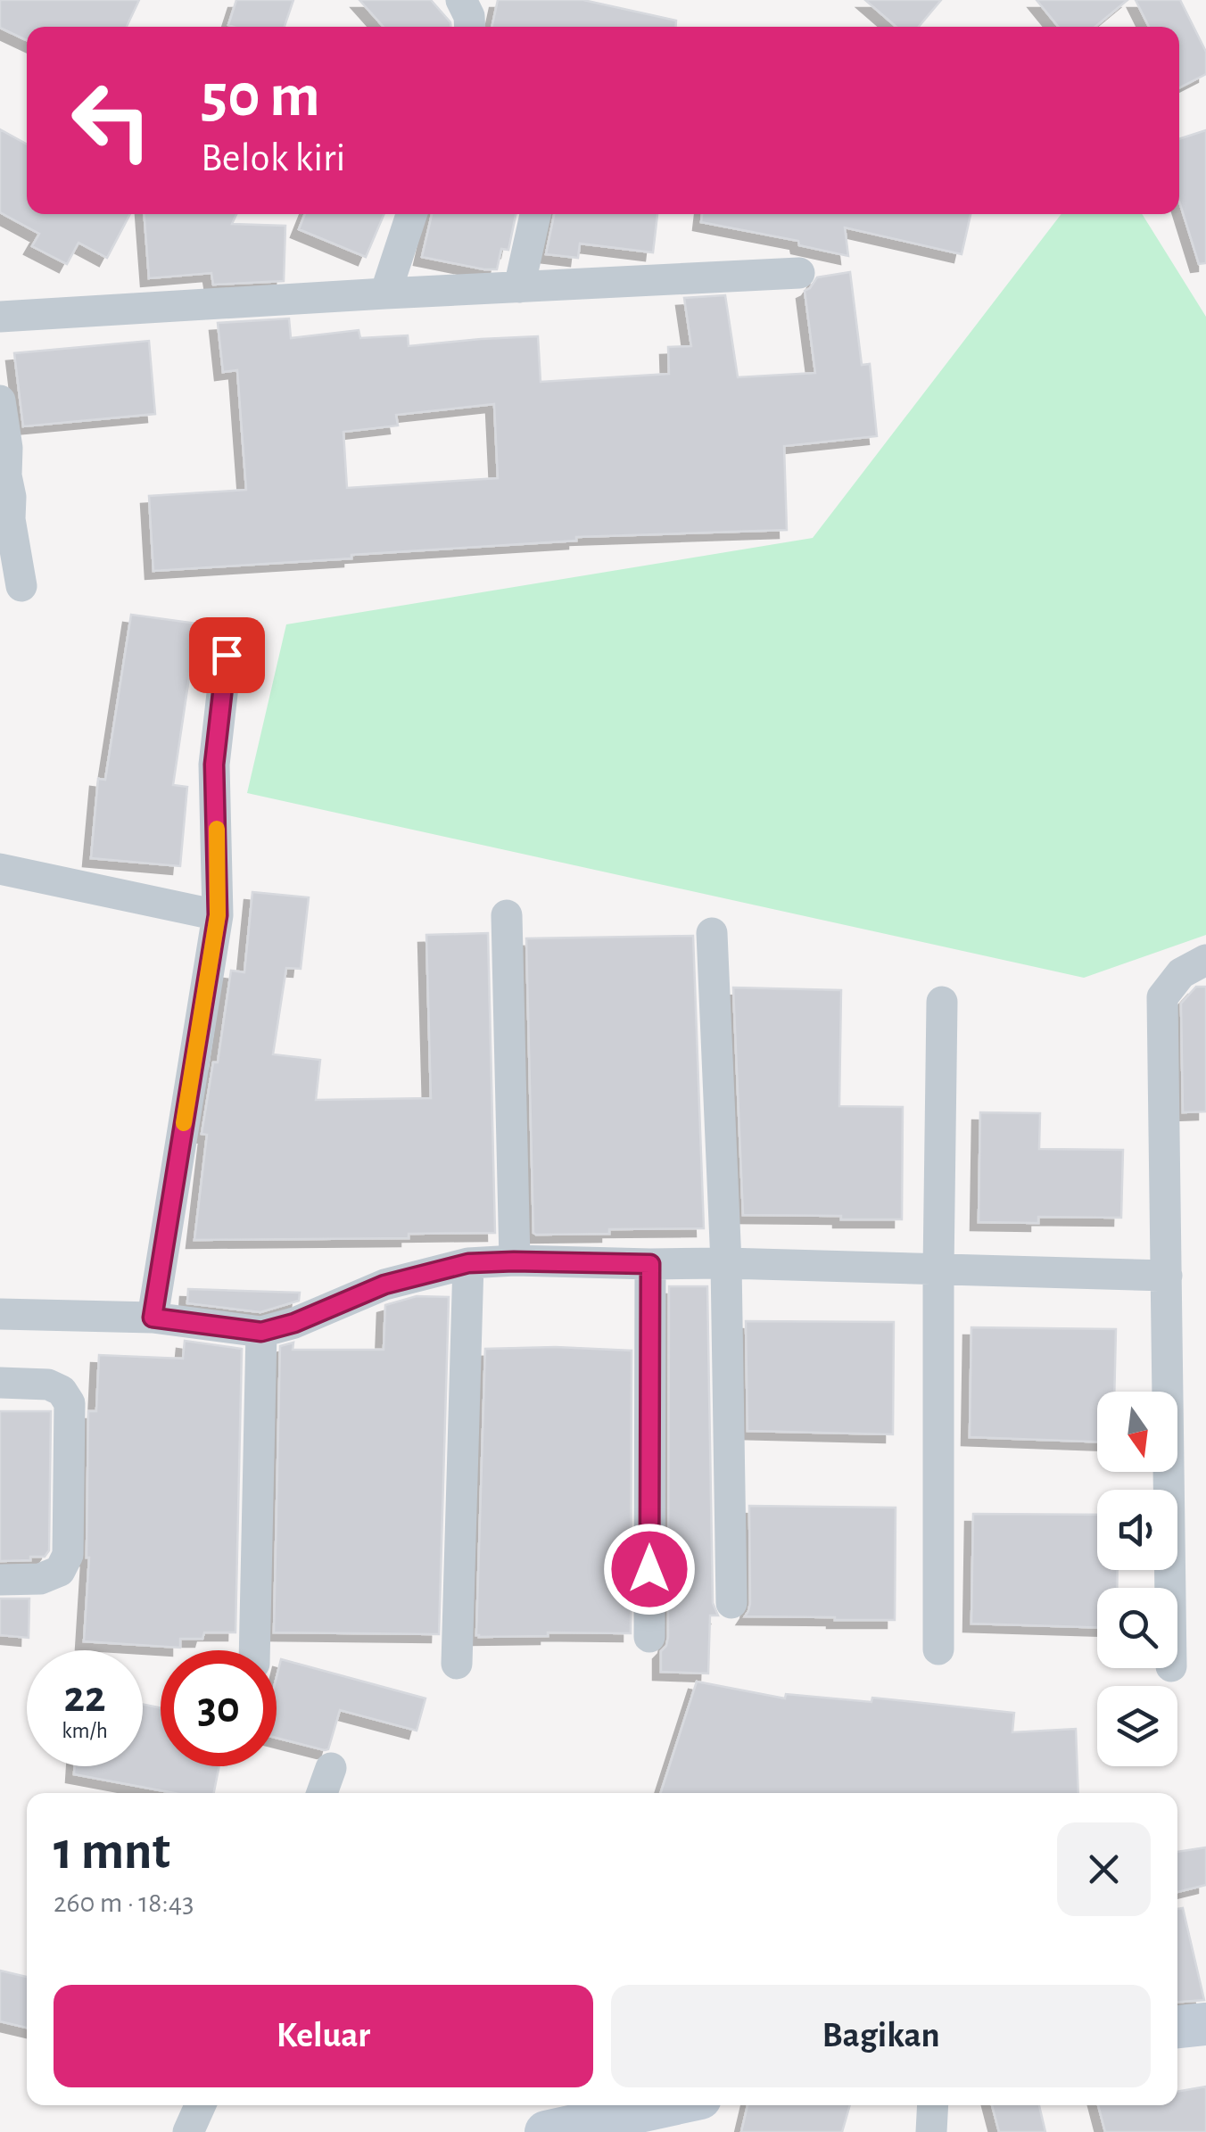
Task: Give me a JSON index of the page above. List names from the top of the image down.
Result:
{
  "north": "bottom",
  "page": {
    "turn": ["50 m", "Belok kiri"],
    "speed": "22 km/h",
    "limit": "30",
    "heading": ["1 mnt", "260 m · 18:43"],
    "buttons": ["Keluar", "Bagikan"]
  }
}
